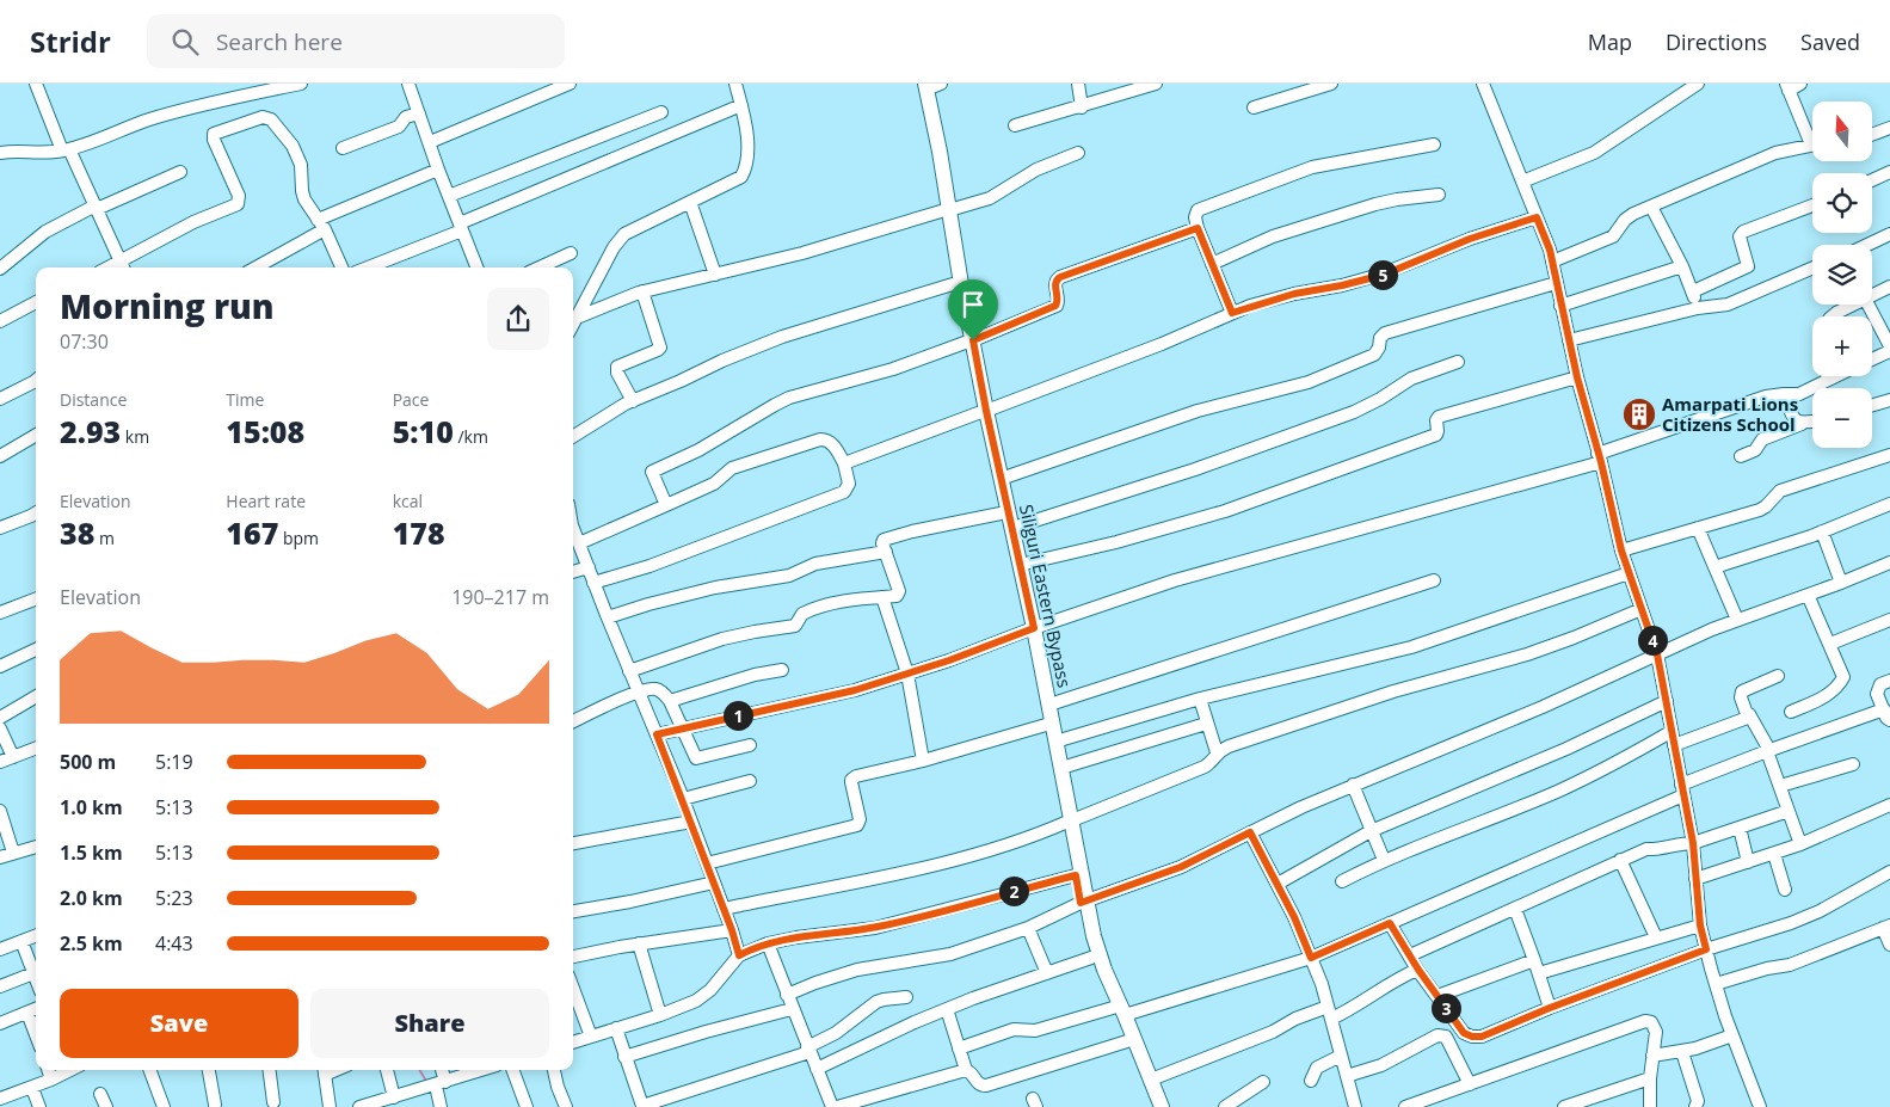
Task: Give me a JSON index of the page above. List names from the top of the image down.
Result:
{
  "streets": {
    "main road": ["Siliguri Eastern Bypass"]
  },
  "places": {
    "building": ["Amarpati Lions Citizens School"]
  },
  "north": "top",
  "page": {
    "header": "Stridr",
    "search": "Search here",
    "nav": ["Map", "Directions", "Saved"],
    "map_buttons": ["+", "−"],
    "pins": [
      "5",
      "4",
      "1",
      "2",
      "3"
    ],
    "heading": ["Morning run", "07:30"],
    "stats": [
      ["Distance", "2.93 km"],
      ["Time", "15:08"],
      ["Pace", "5:10 /km"],
      ["Elevation", "38 m"],
      ["Heart rate", "167 bpm"],
      ["kcal", "178"]
    ],
    "chart": ["Elevation", "190–217 m"],
    "list": [
      {
        "name": "500 m",
        "note": "5:19"
      },
      {
        "name": "1.0 km",
        "note": "5:13"
      },
      {
        "name": "1.5 km",
        "note": "5:13"
      },
      {
        "name": "2.0 km",
        "note": "5:23"
      },
      {
        "name": "2.5 km",
        "note": "4:43"
      }
    ],
    "buttons": ["Save", "Share"]
  }
}
